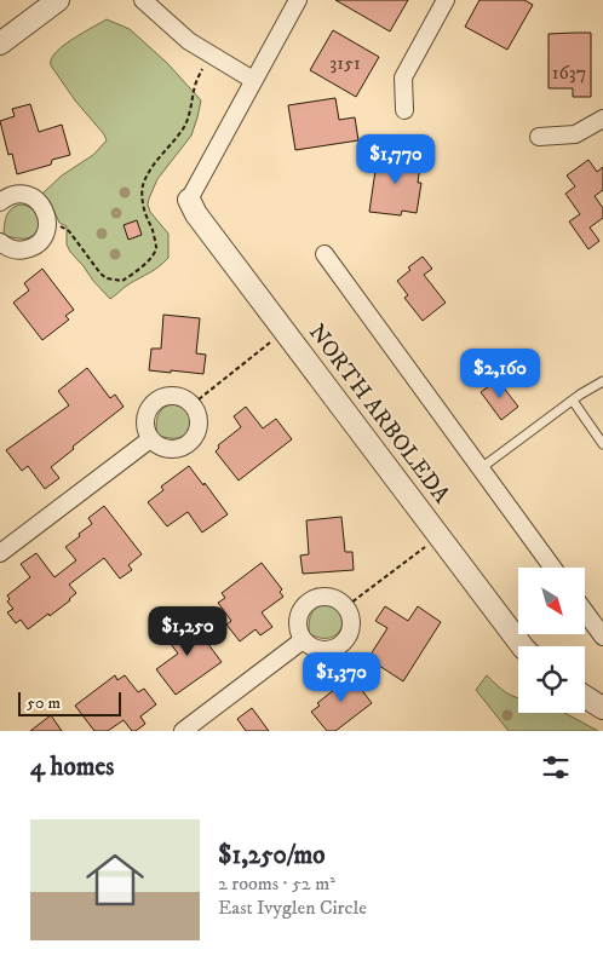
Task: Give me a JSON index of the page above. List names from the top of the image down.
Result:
{
  "streets": {
    "street": ["NORTH ARBOLEDA"]
  },
  "house_numbers": ["3151", "1637"],
  "scale_bar": "50 m",
  "north": "bottom right",
  "page": {
    "price": [
      "$1,770",
      "$2,160",
      "$1,250",
      "$1,370"
    ],
    "scale": "50 m",
    "heading": "4 homes",
    "list": [
      {
        "name": "$1,250/mo",
        "note": "2 rooms · 52 m² · East Ivyglen Circle"
      }
    ]
  }
}
